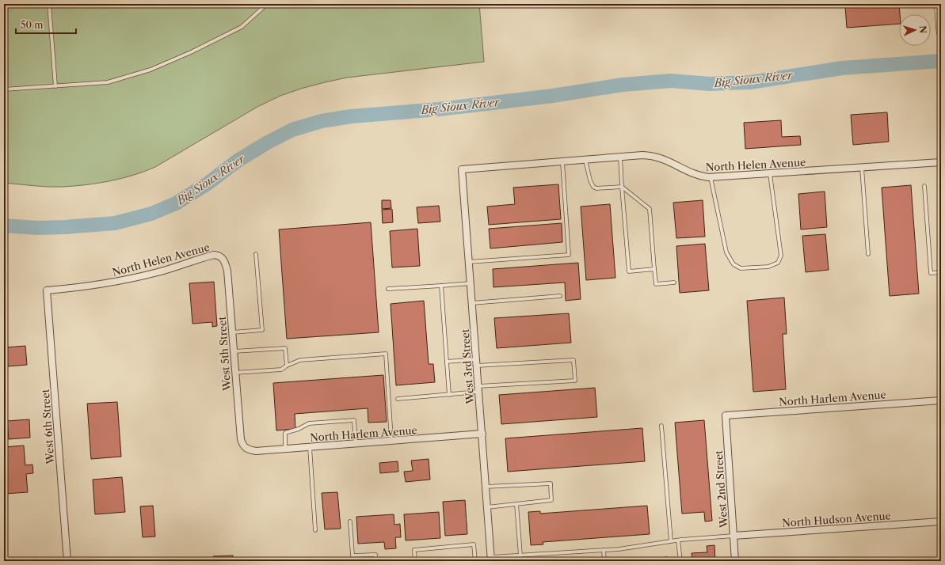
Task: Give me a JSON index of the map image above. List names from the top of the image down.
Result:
{
  "streets": {
    "street": [
      "North Helen Avenue",
      "West 5th Street",
      "West 3rd Street",
      "North Harlem Avenue",
      "West 6th Street",
      "West 2nd Street",
      "North Hudson Avenue"
    ]
  },
  "crossings": [
    ["North Helen Avenue", "West 5th Street"],
    ["North Helen Avenue", "West 3rd Street"],
    ["North Helen Avenue", "West 6th Street"],
    ["West 5th Street", "North Harlem Avenue"],
    ["West 3rd Street", "North Harlem Avenue"],
    ["North Harlem Avenue", "West 2nd Street"],
    ["West 2nd Street", "North Hudson Avenue"]
  ],
  "water": ["Big Sioux River"],
  "scale_bar": "50 m",
  "north": "right"
}
